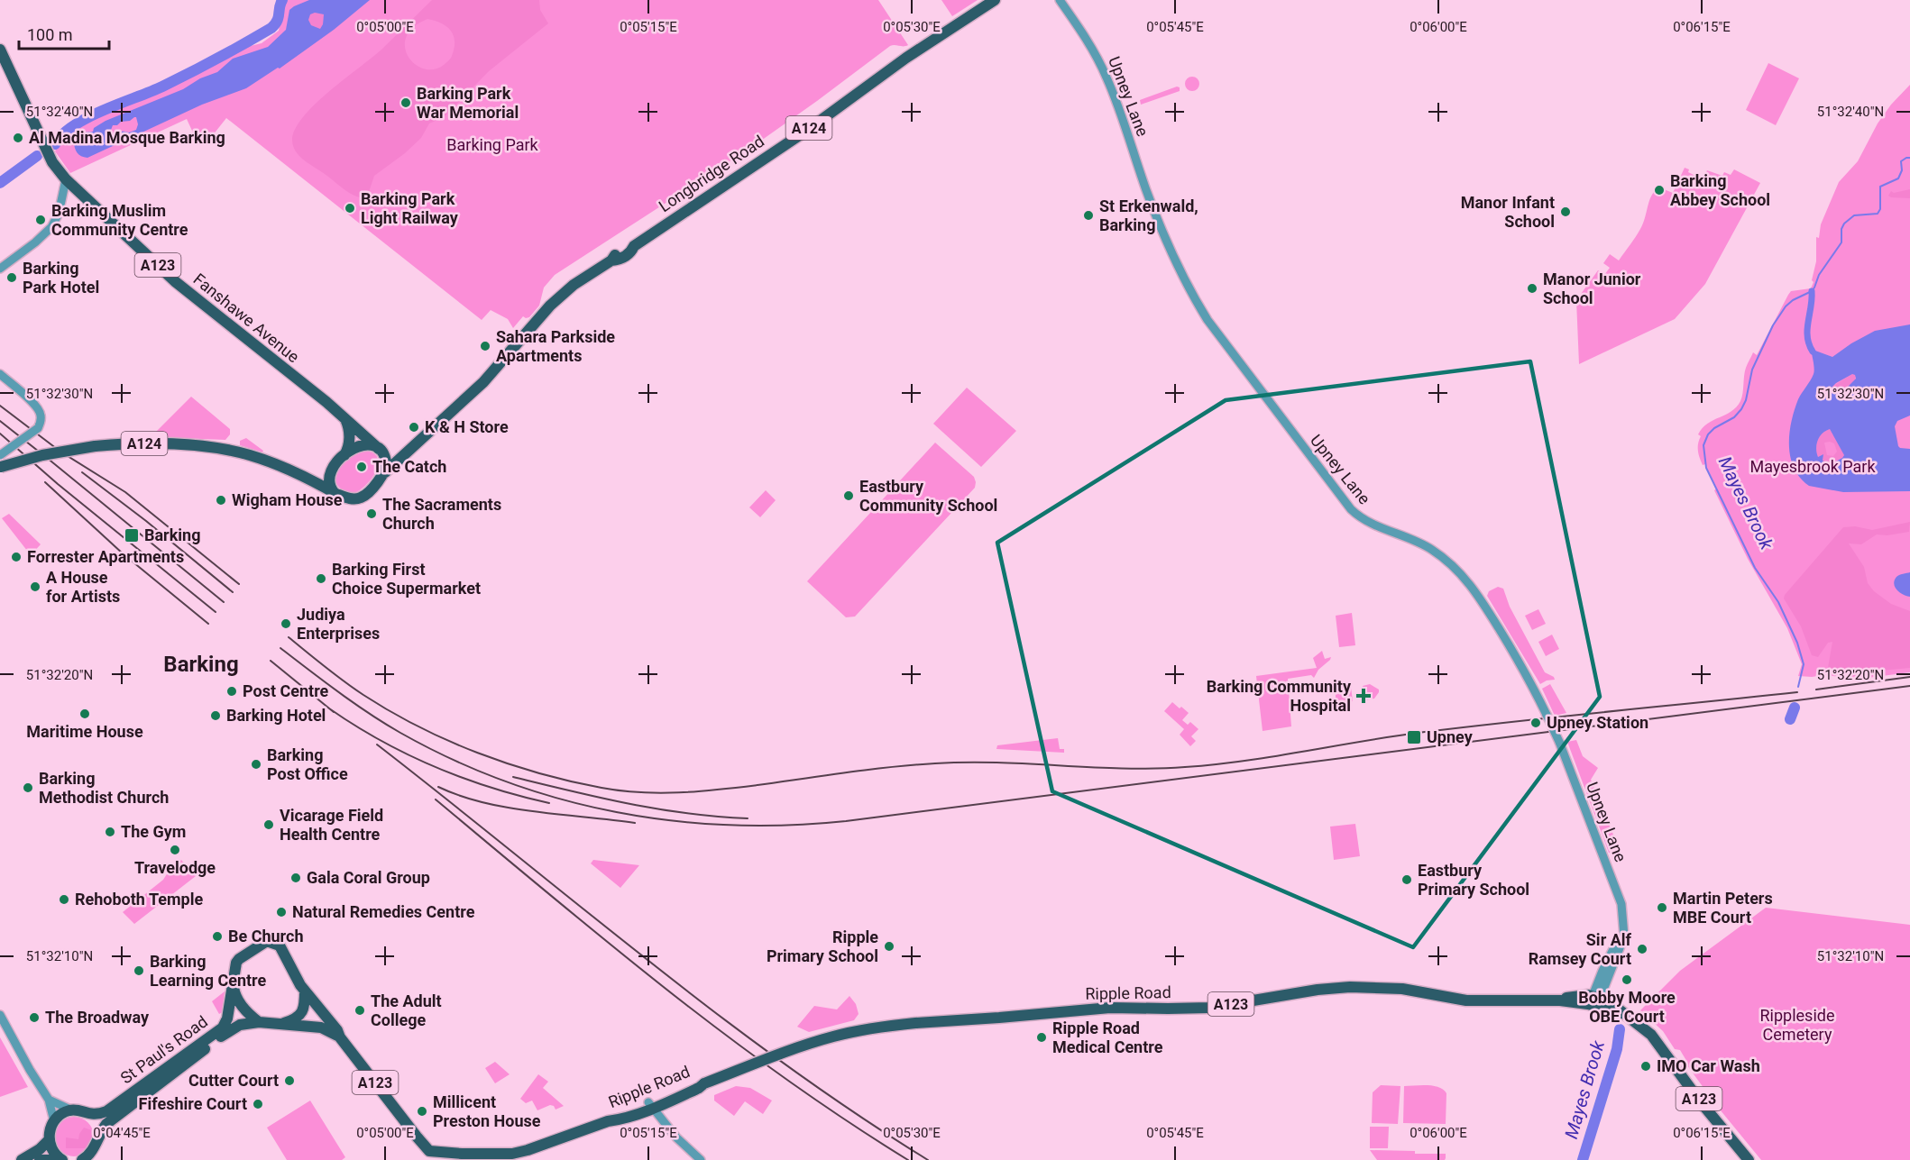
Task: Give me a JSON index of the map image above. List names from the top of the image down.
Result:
{
  "streets": {
    "main road": [
      "A124",
      "Longbridge Road",
      "A123",
      "Fanshawe Avenue",
      "Ripple Road",
      "St Paul's Road"
    ],
    "street": ["Upney Lane"]
  },
  "crossings": [
    ["Upney Lane", "Ripple Road"],
    ["A124", "Longbridge Road"],
    ["A124", "Fanshawe Avenue"],
    ["Longbridge Road", "Fanshawe Avenue"],
    ["A123", "Fanshawe Avenue"],
    ["A123", "Ripple Road"],
    ["A123", "St Paul's Road"],
    ["Ripple Road", "St Paul's Road"]
  ],
  "districts": ["Barking"],
  "water": ["Mayes Brook"],
  "parks": ["Barking Park", "Mayesbrook Park", "Rippleside Cemetery"],
  "places": {
    "other": [
      "Barking Park War Memorial",
      "Al Madina Mosque Barking",
      "Barking Abbey School",
      "Barking Park Light Railway",
      "Manor Infant School",
      "St Erkenwald, Barking",
      "Barking Muslim Community Centre",
      "Barking Park Hotel",
      "Manor Junior School",
      "Sahara Parkside Apartments",
      "K & H Store",
      "The Catch",
      "Eastbury Community School",
      "Wigham House",
      "The Sacraments Church",
      "Forrester Apartments",
      "Barking First Choice Supermarket",
      "A House for Artists",
      "Judiya Enterprises",
      "Post Centre",
      "Maritime House",
      "Barking Hotel",
      "Upney Station",
      "Barking Post Office",
      "Barking Methodist Church",
      "Vicarage Field Health Centre",
      "The Gym",
      "Travelodge",
      "Gala Coral Group",
      "Eastbury Primary School",
      "Rehoboth Temple",
      "Martin Peters MBE Court",
      "Natural Remedies Centre",
      "Be Church",
      "Ripple Primary School",
      "Sir Alf Ramsey Court",
      "Barking Learning Centre",
      "Bobby Moore OBE Court",
      "The Adult College",
      "The Broadway",
      "Ripple Road Medical Centre",
      "IMO Car Wash",
      "Cutter Court",
      "Fifeshire Court",
      "Millicent Preston House"
    ],
    "transit": ["Barking", "Upney"],
    "health": ["Barking Community Hospital"]
  },
  "scale_bar": "100 m",
  "coordinates": [
    "0°05'00\"E",
    "0°05'15\"E",
    "0°05'30\"E",
    "0°05'45\"E",
    "0°06'00\"E",
    "0°06'15\"E",
    "51°32'40\"N",
    "51°32'30\"N",
    "51°32'20\"N",
    "51°32'10\"N",
    "0°04'45\"E"
  ]
}
